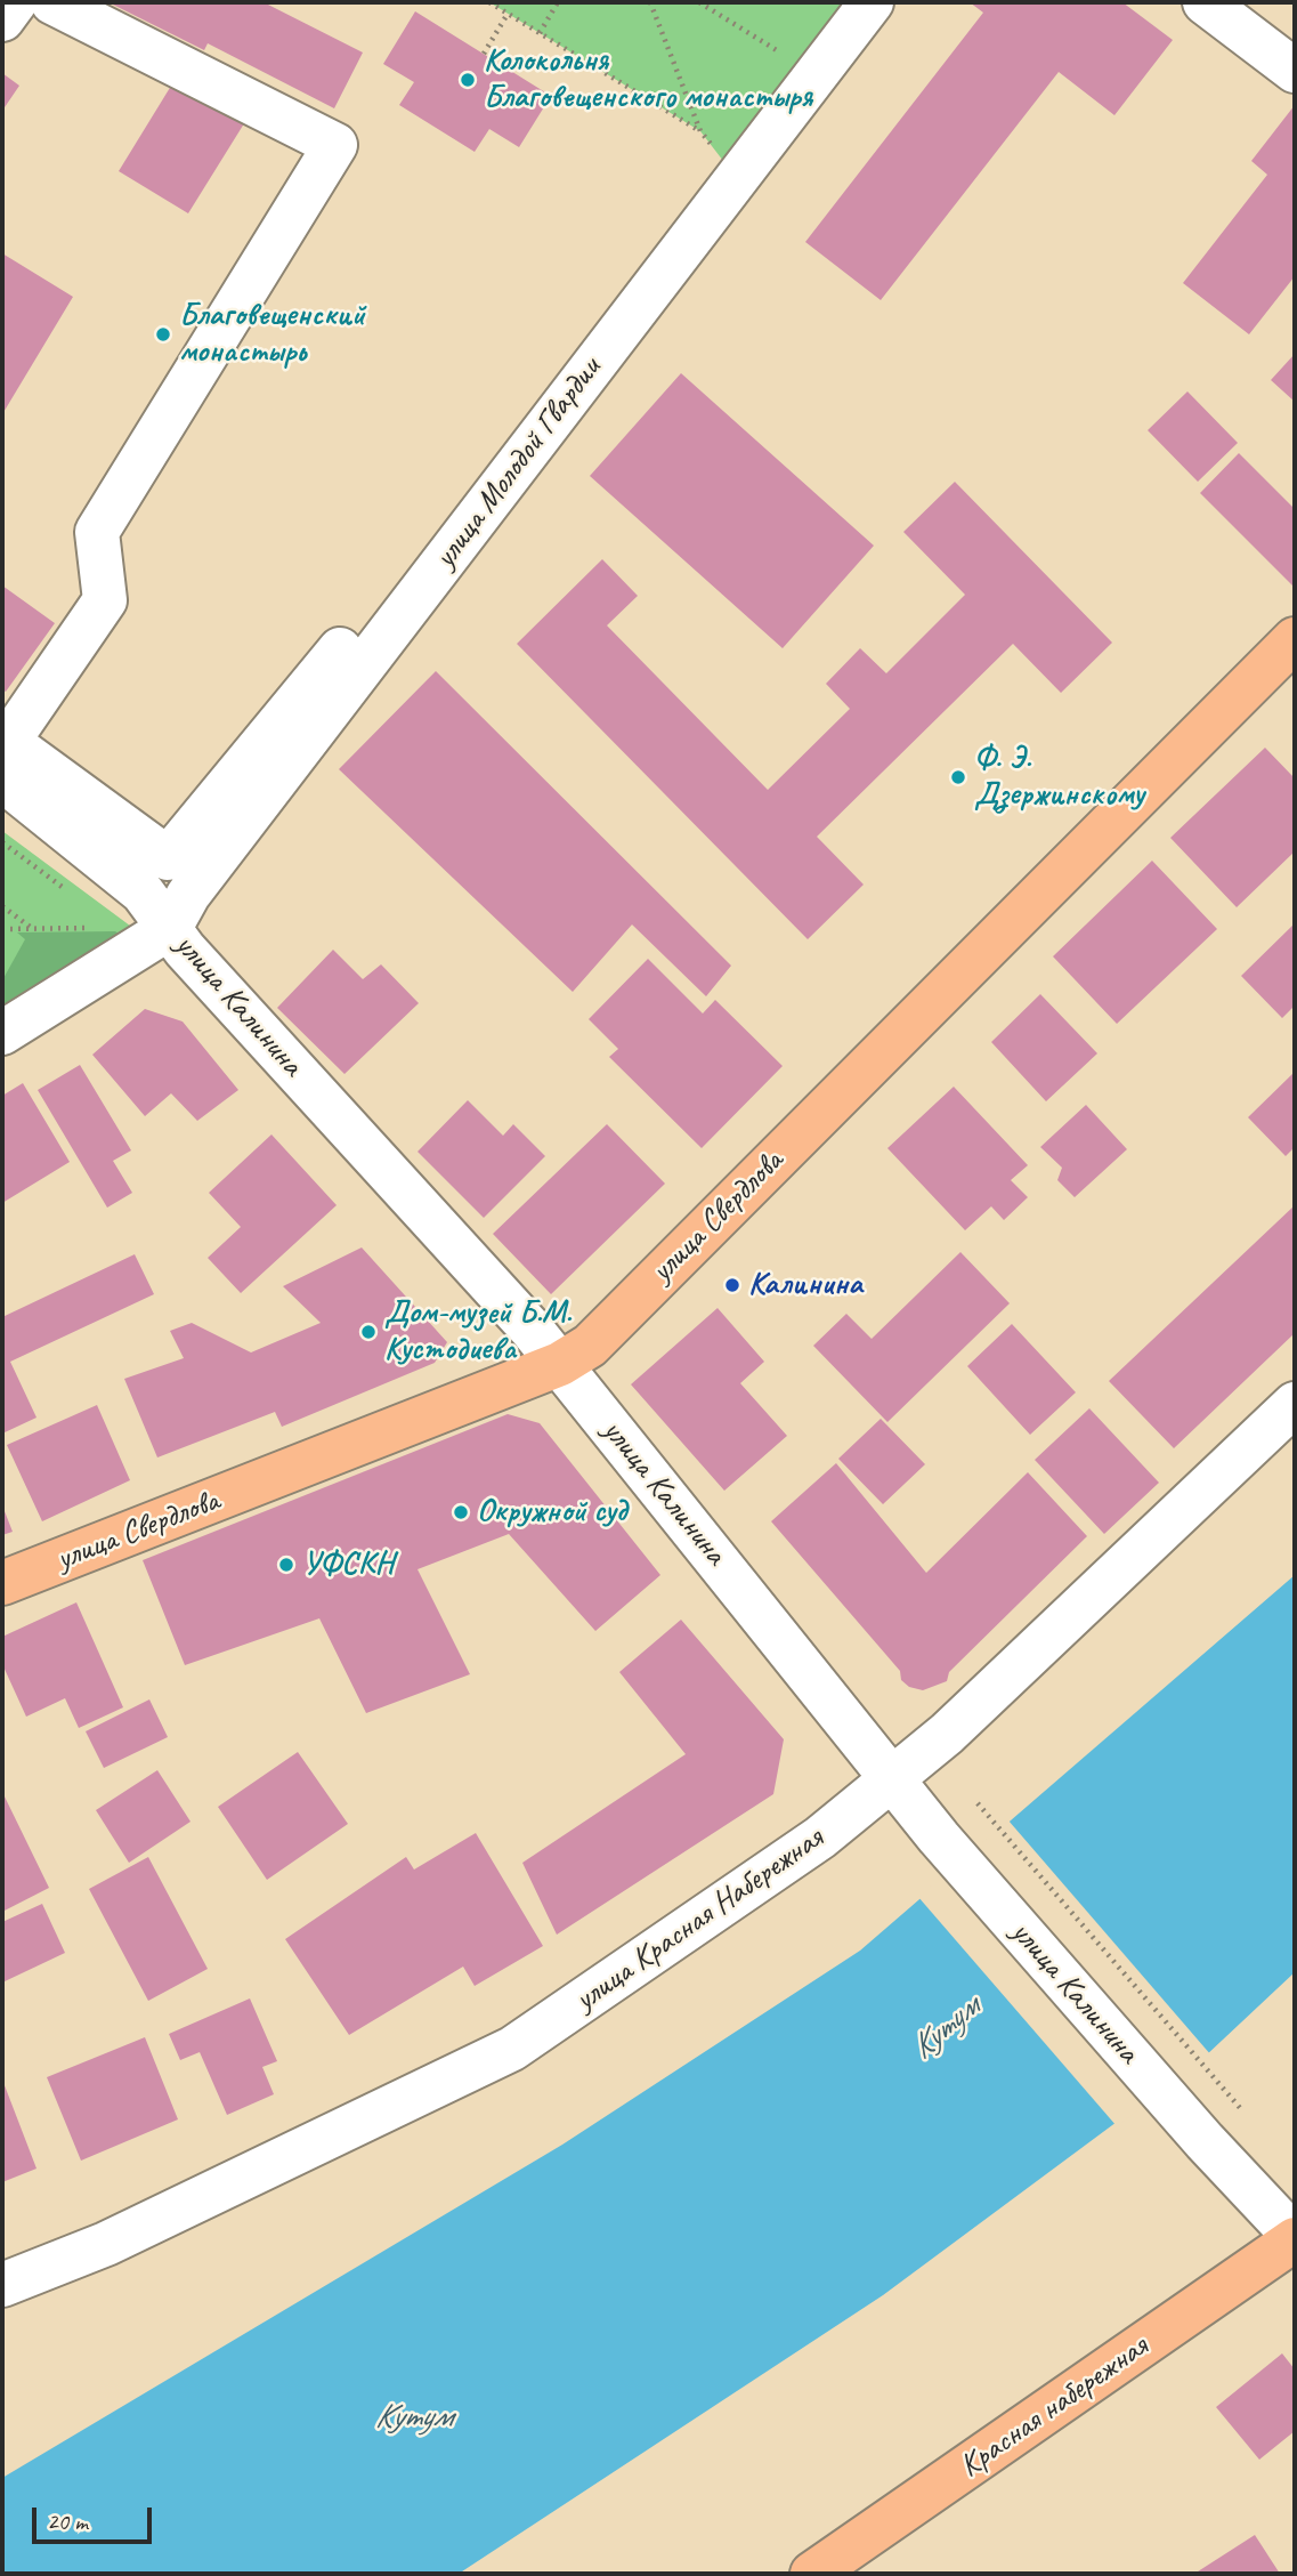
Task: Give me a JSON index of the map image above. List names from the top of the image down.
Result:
{
  "streets": {
    "main road": ["улица Свердлова", "Красная набережная"],
    "street": ["улица Молодой Гвардии", "улица Калинина", "улица Красная Набережная"]
  },
  "crossings": [
    ["улица Молодой Гвардии", "улица Калинина"],
    ["улица Калинина", "улица Свердлова"],
    ["улица Калинина", "улица Красная Набережная"],
    ["улица Калинина", "Красная набережная"]
  ],
  "water": ["Кутум"],
  "places": [
    "Колокольня Благовещенского монастыря",
    "Благовещенский монастырь",
    "Ф. Э. Дзержинскому",
    "Калинина",
    "Дом-музей Б.М. Кустодиева",
    "Окружной суд",
    "УФСКН"
  ],
  "scale_bar": "20 m"
}
